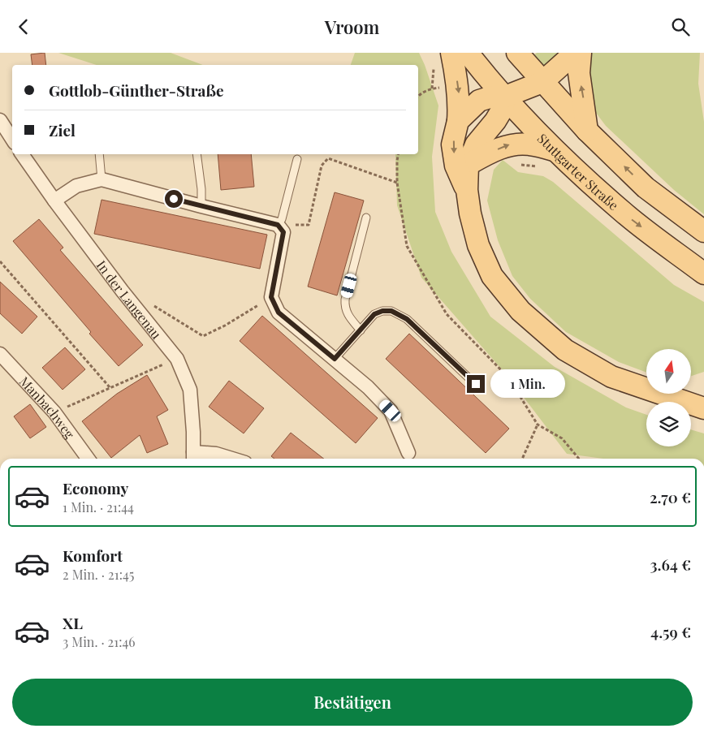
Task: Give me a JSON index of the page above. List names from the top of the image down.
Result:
{
  "streets": {
    "main road": ["Stuttgarter Straße"],
    "street": ["In der Langenau", "Manbachweg"]
  },
  "north": "top",
  "page": {
    "header": "Vroom",
    "banner": ["Gottlob-Günther-Straße", "Ziel"],
    "bubble": "1 Min.",
    "list": [
      {
        "name": "Economy",
        "note": "1 Min. · 21:44",
        "value": "2.70 €"
      },
      {
        "name": "Komfort",
        "note": "2 Min. · 21:45",
        "value": "3.64 €"
      },
      {
        "name": "XL",
        "note": "3 Min. · 21:46",
        "value": "4.59 €"
      }
    ],
    "buttons": "Bestätigen"
  }
}
